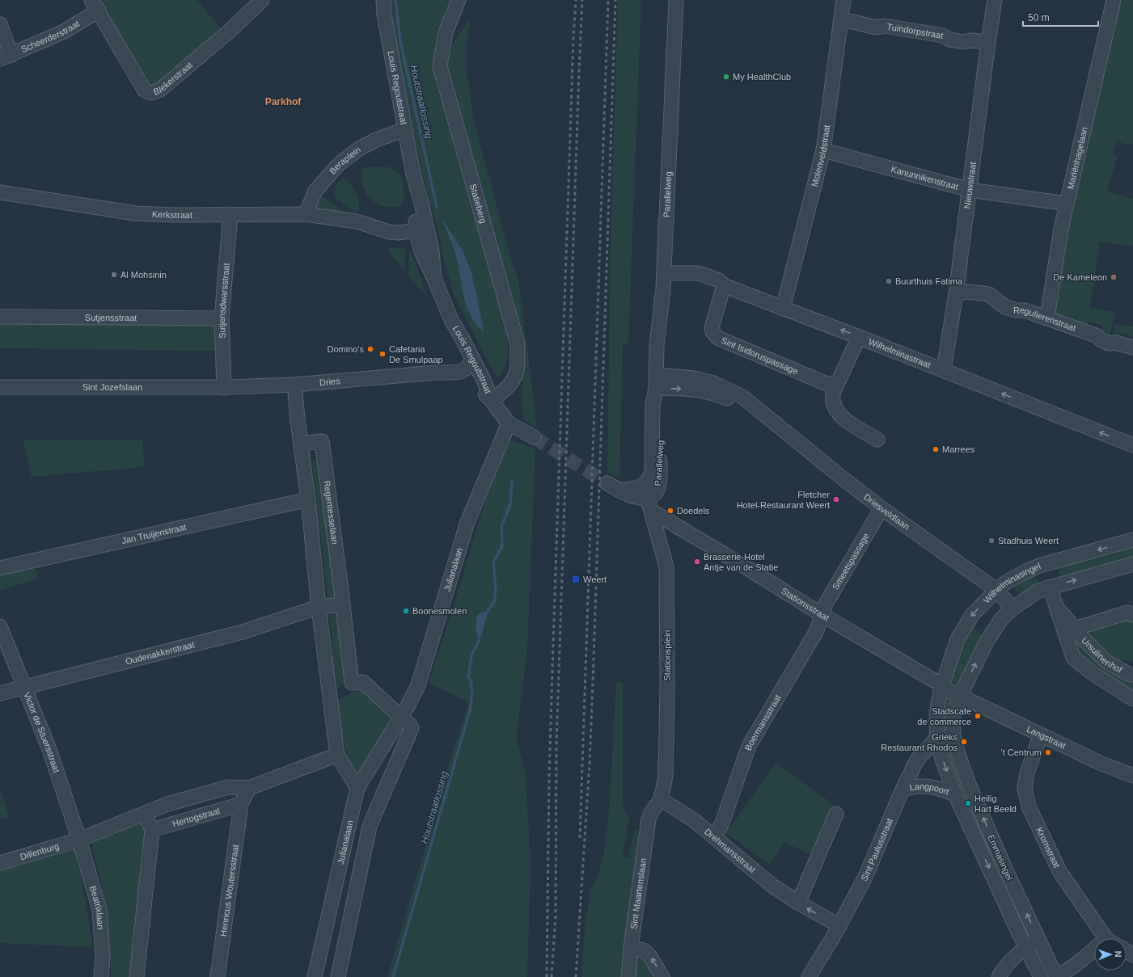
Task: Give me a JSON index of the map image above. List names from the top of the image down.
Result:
{
  "streets": {
    "street": [
      "Tuindorpstraat",
      "Scheerderstraat",
      "Blekerstraat",
      "Louis Regoutstraat",
      "Molenveldstraat",
      "Mariënhagelaan",
      "Beraplein",
      "Kanunnikenstraat",
      "Nieuwstraat",
      "Parallelweg",
      "Statieberg",
      "Kerkstraat",
      "Sutjensdwarsstraat",
      "Sutjensstraat",
      "Regulierenstraat",
      "Wilhelminastraat",
      "Sint Isidoruspassage",
      "Dries",
      "Sint Jozefslaan",
      "Driesveldlaan",
      "Regentesselaan",
      "Jan Truijenstraat",
      "Smeetspassage",
      "Julianalaan",
      "Wilhelminasingel",
      "Stationsstraat",
      "Oudenakkerstraat",
      "Ursulinenhof",
      "Stationsplein",
      "Boermansstraat",
      "Victor de Stuersstraat",
      "Langstraat",
      "Langpoort",
      "Hertogstraat",
      "Kromstraat",
      "Drehmansstraat",
      "Sint Paulusstraat",
      "Dillenburg",
      "Emmasingel",
      "Henricus Woutersstraat",
      "Sint Maartenslaan",
      "Beatrixlaan"
    ]
  },
  "crossings": [
    ["Tuindorpstraat", "Molenveldstraat"],
    ["Tuindorpstraat", "Nieuwstraat"],
    ["Scheerderstraat", "Blekerstraat"],
    ["Louis Regoutstraat", "Beraplein"],
    ["Louis Regoutstraat", "Statieberg"],
    ["Louis Regoutstraat", "Kerkstraat"],
    ["Louis Regoutstraat", "Dries"],
    ["Louis Regoutstraat", "Julianalaan"],
    ["Molenveldstraat", "Kanunnikenstraat"],
    ["Molenveldstraat", "Wilhelminastraat"],
    ["Mariënhagelaan", "Kanunnikenstraat"],
    ["Mariënhagelaan", "Regulierenstraat"],
    ["Beraplein", "Kerkstraat"],
    ["Kanunnikenstraat", "Nieuwstraat"],
    ["Nieuwstraat", "Regulierenstraat"],
    ["Nieuwstraat", "Wilhelminastraat"],
    ["Parallelweg", "Wilhelminastraat"],
    ["Parallelweg", "Driesveldlaan"],
    ["Parallelweg", "Stationsstraat"],
    ["Parallelweg", "Stationsplein"],
    ["Kerkstraat", "Sutjensdwarsstraat"],
    ["Sutjensdwarsstraat", "Sutjensstraat"],
    ["Sutjensdwarsstraat", "Dries"],
    ["Sutjensdwarsstraat", "Sint Jozefslaan"],
    ["Wilhelminastraat", "Sint Isidoruspassage"],
    ["Dries", "Sint Jozefslaan"],
    ["Driesveldlaan", "Smeetspassage"],
    ["Driesveldlaan", "Wilhelminasingel"],
    ["Smeetspassage", "Stationsstraat"],
    ["Smeetspassage", "Boermansstraat"],
    ["Wilhelminasingel", "Stationsstraat"],
    ["Stationsstraat", "Stationsplein"],
    ["Stationsstraat", "Boermansstraat"],
    ["Stationsstraat", "Langstraat"],
    ["Oudenakkerstraat", "Victor de Stuersstraat"],
    ["Stationsplein", "Drehmansstraat"],
    ["Stationsplein", "Sint Maartenslaan"],
    ["Boermansstraat", "Drehmansstraat"],
    ["Victor de Stuersstraat", "Dillenburg"],
    ["Victor de Stuersstraat", "Beatrixlaan"],
    ["Langstraat", "Kromstraat"],
    ["Langpoort", "Sint Paulusstraat"],
    ["Langpoort", "Emmasingel"],
    ["Hertogstraat", "Henricus Woutersstraat"],
    ["Drehmansstraat", "Sint Paulusstraat"],
    ["Sint Paulusstraat", "Emmasingel"],
    ["Dillenburg", "Beatrixlaan"]
  ],
  "one_way": ["Wilhelminastraat"],
  "districts": ["Parkhof"],
  "water": ["Houtstraatlossing"],
  "places": {
    "other": [
      "My HealthClub",
      "Al Mohsinin",
      "De Kameleon",
      "Buurthuis Fatima",
      "Domino's",
      "Cafetaria De Smulpaap",
      "Marrees",
      "Fletcher Hotel-Restaurant Weert",
      "Doedels",
      "Stadhuis Weert",
      "Brasserie-Hotel Antje van de Statie",
      "Boonesmolen",
      "Stadscafe de commerce",
      "Grieks Restaurant Rhodos",
      "'t Centrum",
      "Heilig Hart Beeld"
    ],
    "transit": ["Weert"]
  },
  "scale_bar": "50 m",
  "north": "right"
}
